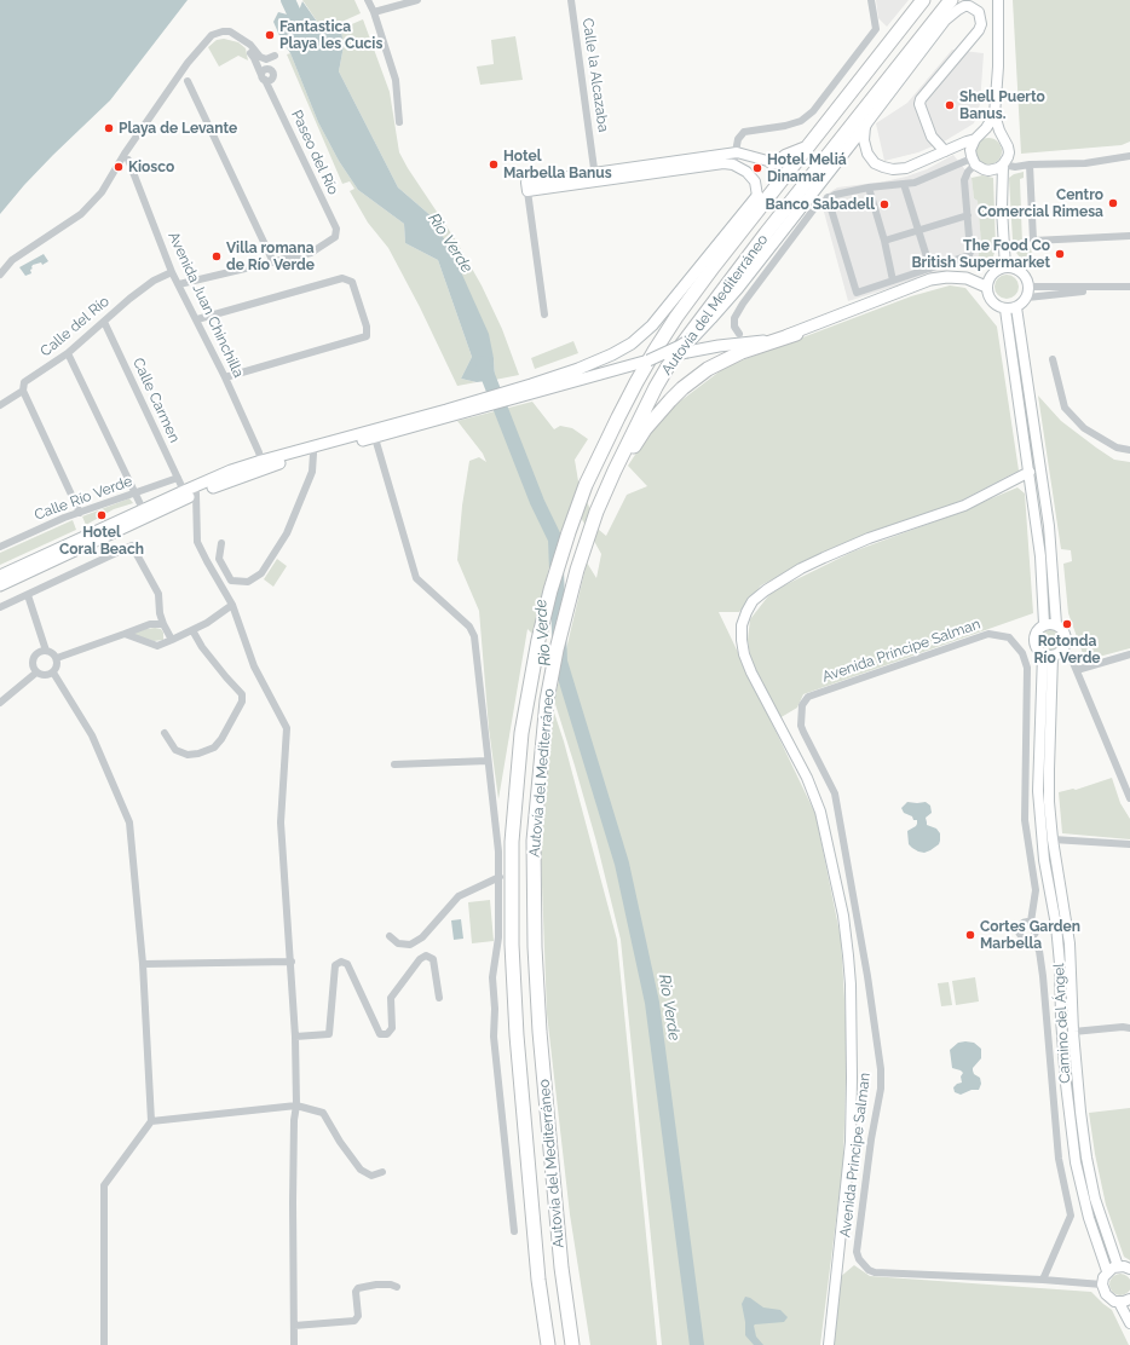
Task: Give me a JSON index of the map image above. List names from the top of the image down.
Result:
{
  "streets": {
    "highway": ["Autovía del Mediterráneo"],
    "street": [
      "Calle la Alcazaba",
      "Paseo del Río",
      "Avenida Juan Chinchilla",
      "Calle del Río",
      "Calle Carmen",
      "Calle Río Verde",
      "Avenida Príncipe Salman",
      "Camino del Ángel",
      "Avenida Principe Salman"
    ]
  },
  "crossings": [
    ["Avenida Juan Chinchilla", "Calle del Río"],
    ["Calle del Río", "Calle Carmen"],
    ["Calle Carmen", "Calle Río Verde"],
    ["Avenida Príncipe Salman", "Avenida Principe Salman"]
  ],
  "water": ["Rio Verde"],
  "places": [
    "Fantastica Playa les Cucis",
    "Shell Puerto Banus.",
    "Playa de Levante",
    "Hotel Marbella Banus",
    "Kiosco",
    "Hotel Meliá Dinamar",
    "Centro Comercial Rimesa",
    "Banco Sabadell",
    "The Food Co British Supermarket",
    "Villa romana de Río Verde",
    "Hotel Coral Beach",
    "Rotonda Río Verde",
    "Cortes Garden Marbella"
  ]
}
